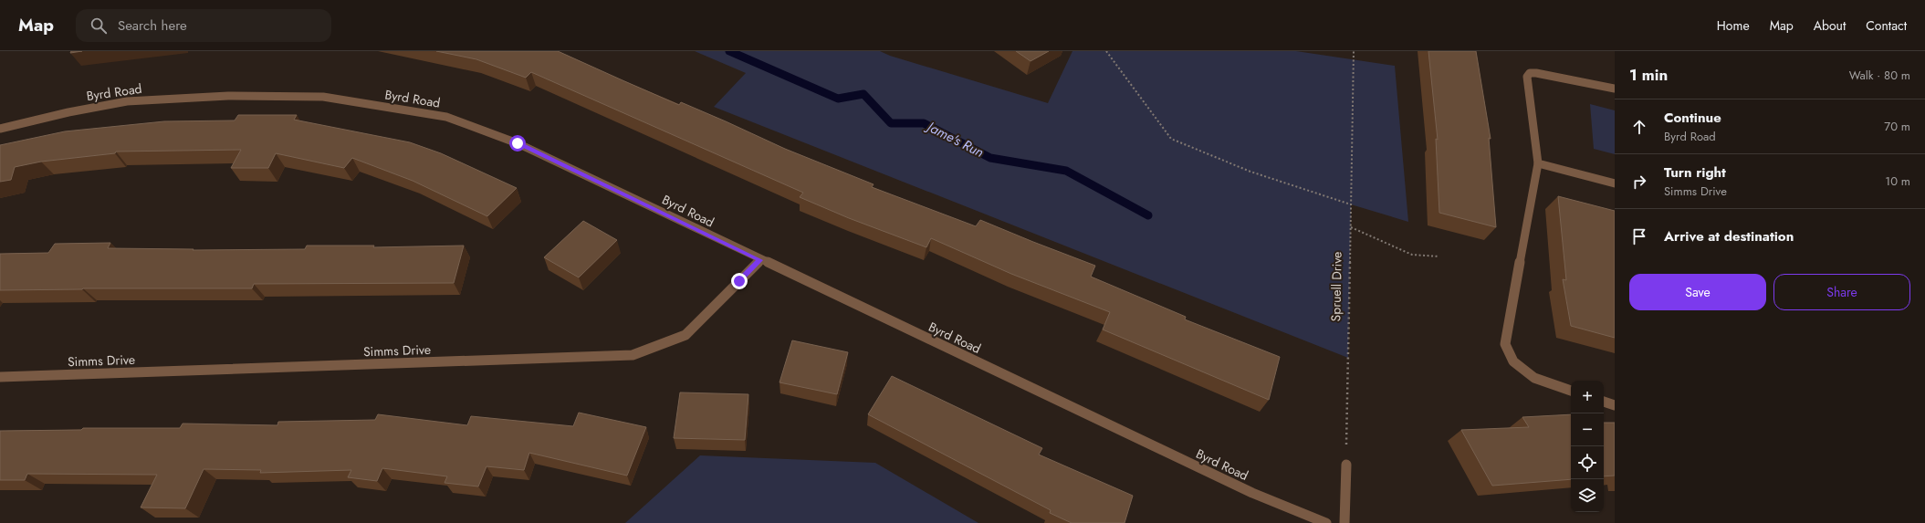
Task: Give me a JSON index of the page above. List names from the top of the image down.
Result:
{
  "streets": {
    "street": ["Byrd Road", "Simms Drive"],
    "path": ["Spruell Drive"]
  },
  "crossings": [
    ["Byrd Road", "Simms Drive"]
  ],
  "water": ["Jame's Run"],
  "page": {
    "header": "Map",
    "search": "Search here",
    "nav": [
      "Home",
      "Map",
      "About",
      "Contact"
    ],
    "heading": ["1 min", "Walk · 80 m"],
    "list": [
      ["Continue", "Byrd Road", "70 m"],
      ["Turn right", "Simms Drive", "10 m"],
      "Arrive at destination"
    ],
    "buttons": ["Save", "Share"],
    "map_buttons": ["+", "−"]
  }
}
